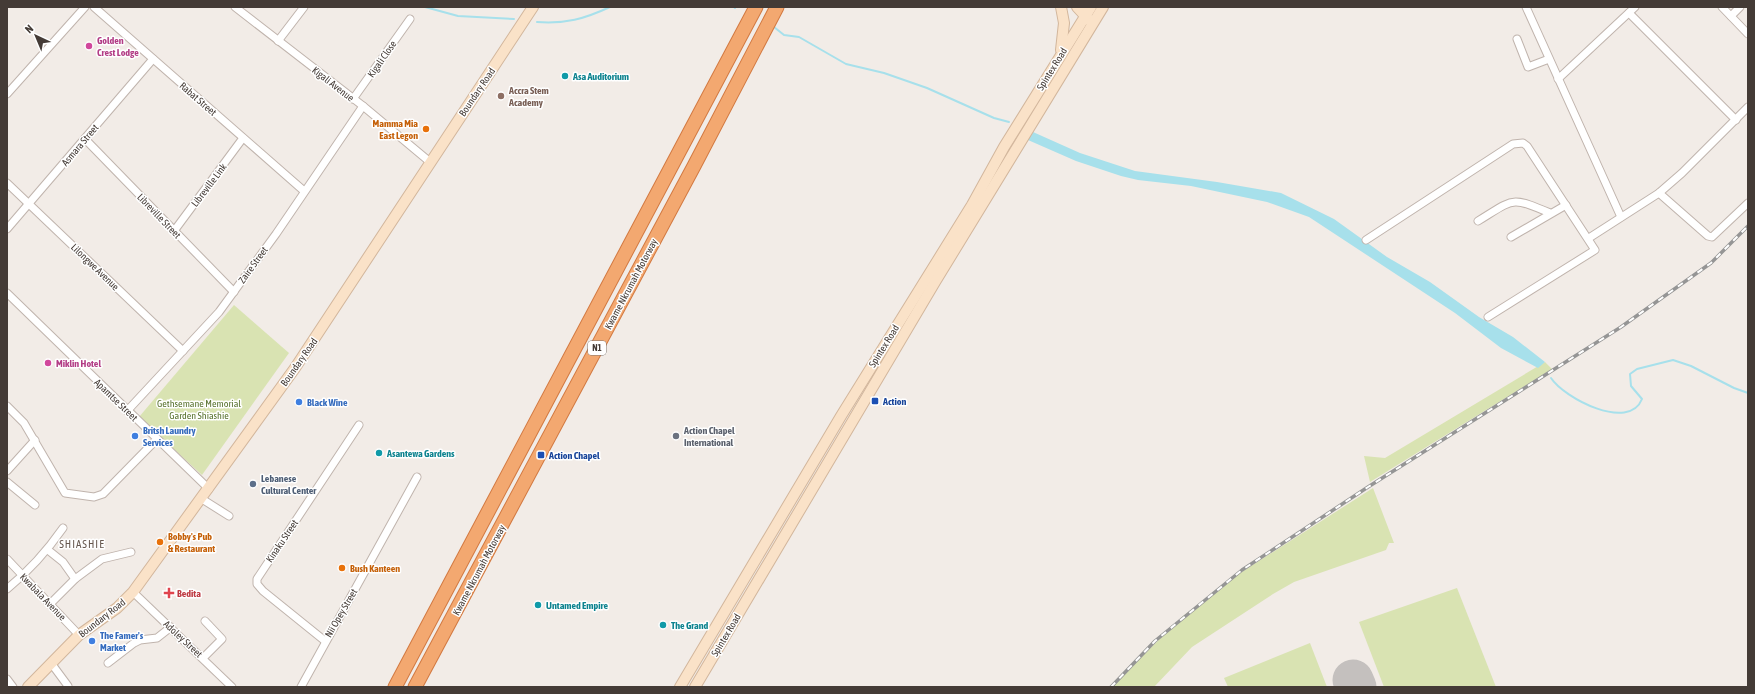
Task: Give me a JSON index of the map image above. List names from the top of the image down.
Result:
{
  "streets": {
    "highway": ["Kwame Nkrumah Motorway", "N1"],
    "main road": ["Spintex Road", "Boundary Road"],
    "street": [
      "Kigali Close",
      "Kigali Avenue",
      "Rabat Street",
      "Asmara Street",
      "Libreville Link",
      "Libreville Street",
      "Zaire Street",
      "Lilongwe Avenue",
      "Apamtse Street",
      "Kinaku Street",
      "Kwabala Avenue",
      "Nii Opey Street",
      "Adoley Street"
    ]
  },
  "crossings": [
    ["Kigali Close", "Kigali Avenue"],
    ["Kigali Avenue", "Boundary Road"],
    ["Kigali Avenue", "Zaire Street"],
    ["Boundary Road", "Apamtse Street"],
    ["Boundary Road", "Kwabala Avenue"],
    ["Boundary Road", "Adoley Street"],
    ["Rabat Street", "Asmara Street"],
    ["Rabat Street", "Libreville Link"],
    ["Rabat Street", "Zaire Street"],
    ["Asmara Street", "Libreville Street"],
    ["Asmara Street", "Lilongwe Avenue"],
    ["Libreville Link", "Libreville Street"],
    ["Libreville Street", "Zaire Street"],
    ["Zaire Street", "Lilongwe Avenue"],
    ["Zaire Street", "Apamtse Street"],
    ["Kinaku Street", "Nii Opey Street"]
  ],
  "districts": ["SHIASHIE"],
  "parks": ["Gethsemane Memorial Garden Shiashie"],
  "places": {
    "other": [
      "Golden Crest Lodge",
      "Asa Auditorium",
      "Accra Stem Academy",
      "Mamma Mia East Legon",
      "Miklin Hotel",
      "Black Wine",
      "Britsh Laundry Services",
      "Action Chapel International",
      "Asantewa Gardens",
      "Lebanese Cultural Center",
      "Bobby's Pub & Restaurant",
      "Bush Kanteen",
      "Untamed Empire",
      "The Grand",
      "The Famer's Market"
    ],
    "transit": ["Action", "Action Chapel"],
    "health": ["Bedita"]
  },
  "north": "top left"
}
